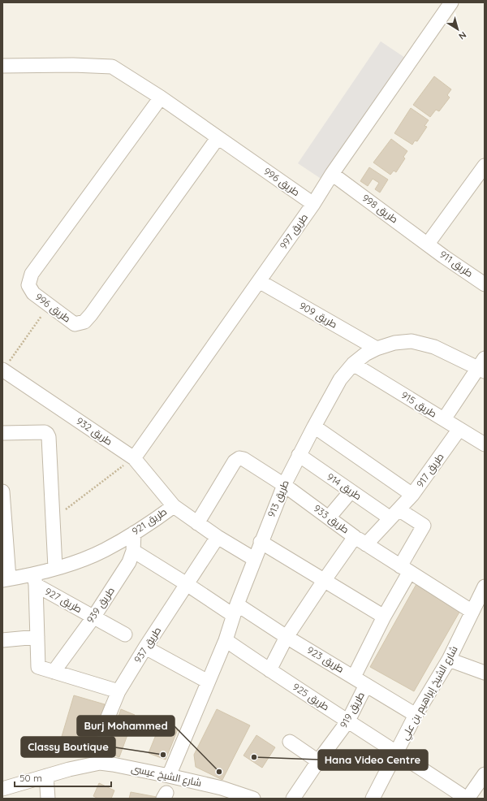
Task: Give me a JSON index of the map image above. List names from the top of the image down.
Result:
{
  "streets": {
    "street": [
      "طريق 996",
      "طريق 998",
      "طريق 997",
      "طريق 911",
      "طريق 909",
      "طريق 915",
      "طريق 932",
      "طريق 917",
      "طريق 914",
      "طريق 913",
      "طريق 933",
      "طريق 921",
      "طريق 927",
      "طريق 939",
      "طريق 937",
      "طريق 923",
      "شارع الشيخ إبراهيم بن علي",
      "طريق 925",
      "طريق 919",
      "شارع الشيخ عيسى"
    ]
  },
  "crossings": [
    ["طريق 996", "طريق 997"],
    ["طريق 998", "طريق 997"],
    ["طريق 998", "طريق 911"],
    ["طريق 997", "طريق 909"],
    ["طريق 997", "طريق 932"],
    ["طريق 909", "طريق 913"],
    ["طريق 915", "طريق 917"],
    ["طريق 915", "طريق 913"],
    ["طريق 932", "طريق 921"],
    ["طريق 917", "طريق 914"],
    ["طريق 917", "طريق 933"],
    ["طريق 917", "طريق 919"],
    ["طريق 914", "طريق 913"],
    ["طريق 914", "طريق 919"],
    ["طريق 913", "طريق 933"],
    ["طريق 913", "طريق 921"],
    ["طريق 913", "طريق 923"],
    ["طريق 913", "طريق 925"],
    ["طريق 913", "شارع الشيخ عيسى"],
    ["طريق 933", "طريق 921"],
    ["طريق 933", "طريق 923"],
    ["طريق 933", "طريق 925"],
    ["طريق 921", "طريق 927"],
    ["طريق 921", "طريق 939"],
    ["طريق 921", "طريق 937"],
    ["طريق 927", "طريق 939"],
    ["طريق 939", "طريق 923"],
    ["طريق 937", "طريق 923"],
    ["طريق 937", "شارع الشيخ عيسى"],
    ["طريق 923", "شارع الشيخ إبراهيم بن علي"],
    ["طريق 923", "طريق 919"],
    ["شارع الشيخ إبراهيم بن علي", "طريق 925"],
    ["طريق 925", "طريق 919"]
  ],
  "places": ["Classy Boutique", "Hana Video Centre", "Burj Mohammed"],
  "scale_bar": "50 m",
  "north": "bottom right"
}
